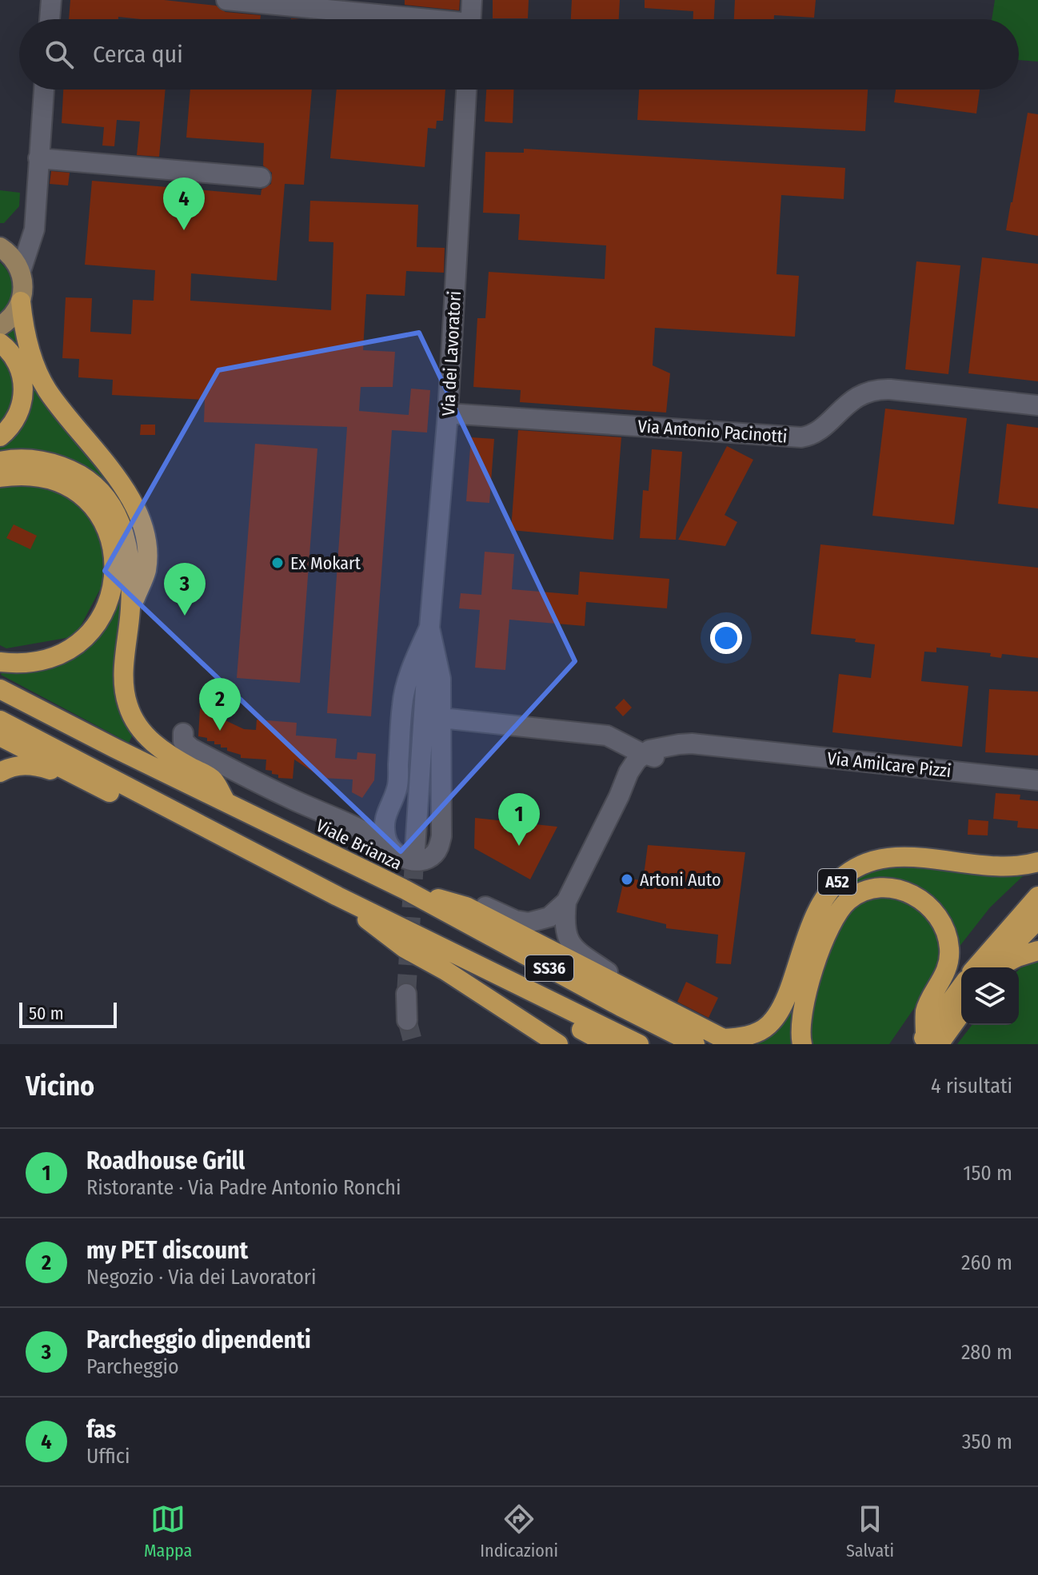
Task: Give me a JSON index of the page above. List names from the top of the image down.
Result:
{
  "streets": {
    "highway": ["Viale Brianza", "A52", "SS36"],
    "street": ["Via dei Lavoratori", "Via Antonio Pacinotti", "Via Amilcare Pizzi"]
  },
  "crossings": [
    ["Via dei Lavoratori", "Via Antonio Pacinotti"]
  ],
  "places": ["Ex Mokart", "Artoni Auto"],
  "scale_bar": "50 m",
  "page": {
    "search": "Cerca qui",
    "pins": [
      "4",
      "3",
      "2",
      "1"
    ],
    "scale": "50 m",
    "heading": ["Vicino", "4 risultati"],
    "list": [
      {
        "mark": "1",
        "name": "Roadhouse Grill",
        "note": "Ristorante · Via Padre Antonio Ronchi",
        "value": "150 m"
      },
      {
        "mark": "2",
        "name": "my PET discount",
        "note": "Negozio · Via dei Lavoratori",
        "value": "260 m"
      },
      {
        "mark": "3",
        "name": "Parcheggio dipendenti",
        "note": "Parcheggio",
        "value": "280 m"
      },
      {
        "mark": "4",
        "name": "fas",
        "note": "Uffici",
        "value": "350 m"
      }
    ],
    "nav": ["Mappa", "Indicazioni", "Salvati"]
  }
}
